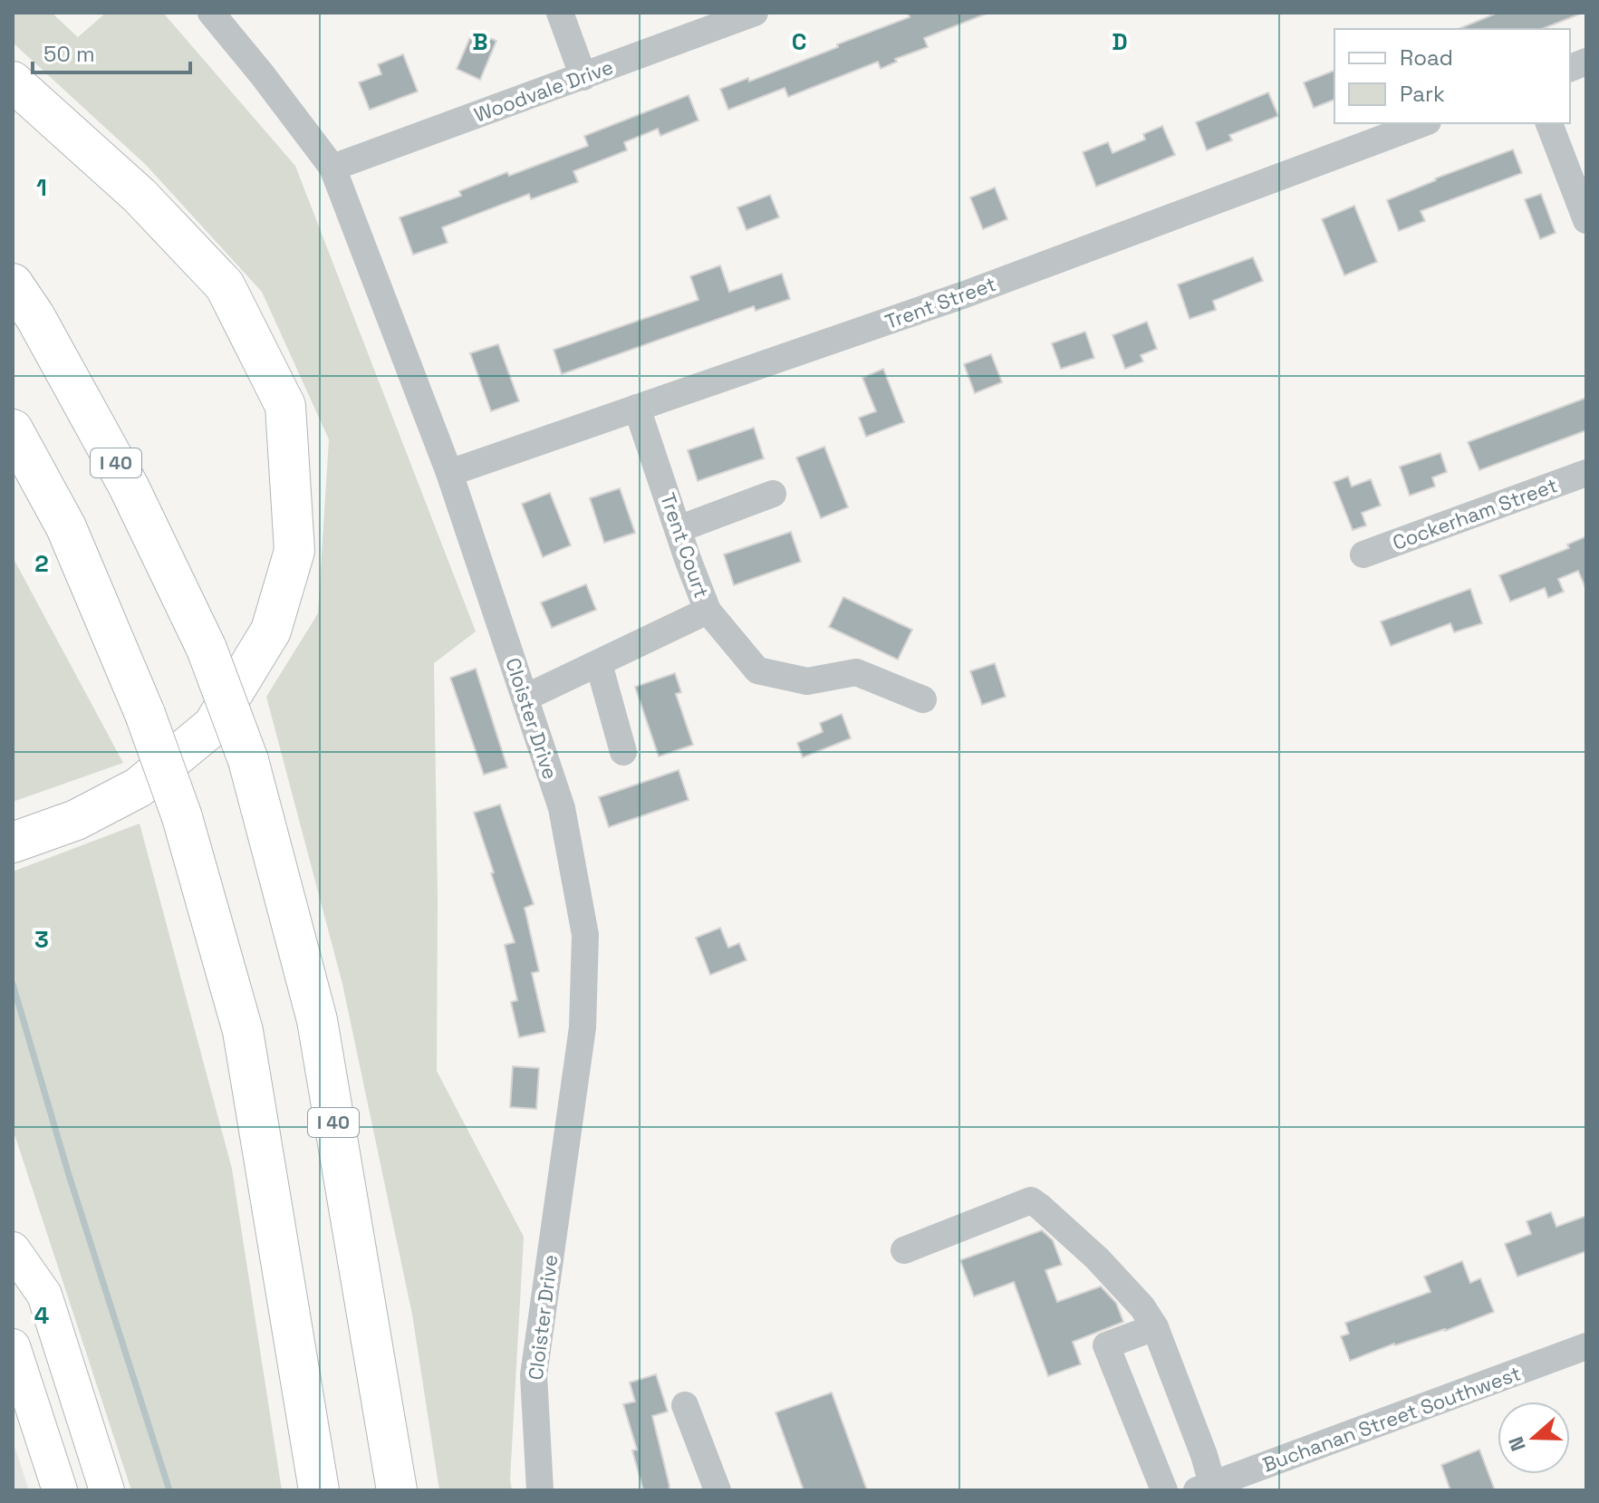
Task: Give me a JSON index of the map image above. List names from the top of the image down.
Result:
{
  "streets": {
    "highway": ["I 40"],
    "street": [
      "Woodvale Drive",
      "Trent Street",
      "Cockerham Street",
      "Trent Court",
      "Cloister Drive",
      "Buchanan Street Southwest"
    ]
  },
  "crossings": [
    ["Woodvale Drive", "Cloister Drive"],
    ["Trent Street", "Trent Court"],
    ["Trent Street", "Cloister Drive"]
  ],
  "legend": ["Road", "Park"],
  "scale_bar": "50 m",
  "north": "left",
  "grid": {
    "columns": ["B", "C", "D"],
    "rows": [
      "1",
      "2",
      "3",
      "4"
    ]
  }
}
